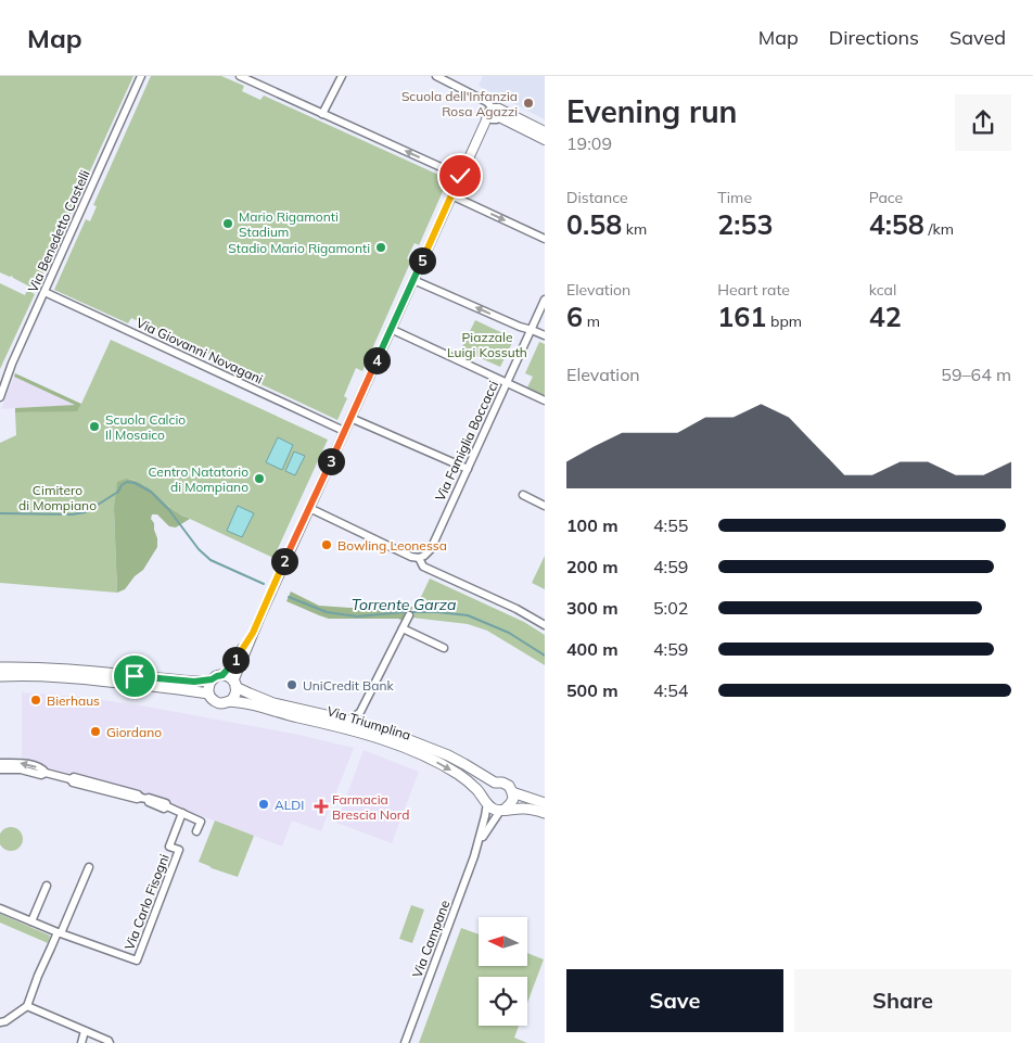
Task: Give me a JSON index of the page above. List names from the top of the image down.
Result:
{
  "streets": {
    "main road": ["Via Triumplina"],
    "street": [
      "Via Benedetto Castelli",
      "Via Giovanni Novagani",
      "Via Famiglia Boccacci",
      "Via Carlo Fisogni",
      "Via Campane"
    ]
  },
  "crossings": [
    ["Via Benedetto Castelli", "Via Giovanni Novagani"],
    ["Via Triumplina", "Via Campane"]
  ],
  "water": ["Torrente Garza"],
  "parks": ["Piazzale Luigi Kossuth", "Cimitero di Mompiano"],
  "places": {
    "other": [
      "Scuola dell'Infanzia Rosa Agazzi",
      "Mario Rigamonti Stadium",
      "Stadio Mario Rigamonti",
      "Scuola Calcio Il Mosaico",
      "Centro Natatorio di Mompiano",
      "Bowling Leonessa",
      "UniCredit Bank",
      "Bierhaus",
      "Giordano",
      "ALDI"
    ],
    "health": ["Farmacia Brescia Nord"]
  },
  "north": "left",
  "page": {
    "header": "Map",
    "nav": ["Map", "Directions", "Saved"],
    "heading": ["Evening run", "19:09"],
    "stats": [
      ["Distance", "0.58 km"],
      ["Time", "2:53"],
      ["Pace", "4:58 /km"],
      ["Elevation", "6 m"],
      ["Heart rate", "161 bpm"],
      ["kcal", "42"]
    ],
    "pins": [
      "5",
      "4",
      "3",
      "2",
      "1"
    ],
    "chart": ["Elevation", "59–64 m"],
    "list": [
      {
        "name": "100 m",
        "note": "4:55"
      },
      {
        "name": "200 m",
        "note": "4:59"
      },
      {
        "name": "300 m",
        "note": "5:02"
      },
      {
        "name": "400 m",
        "note": "4:59"
      },
      {
        "name": "500 m",
        "note": "4:54"
      }
    ],
    "buttons": ["Save", "Share"]
  }
}
